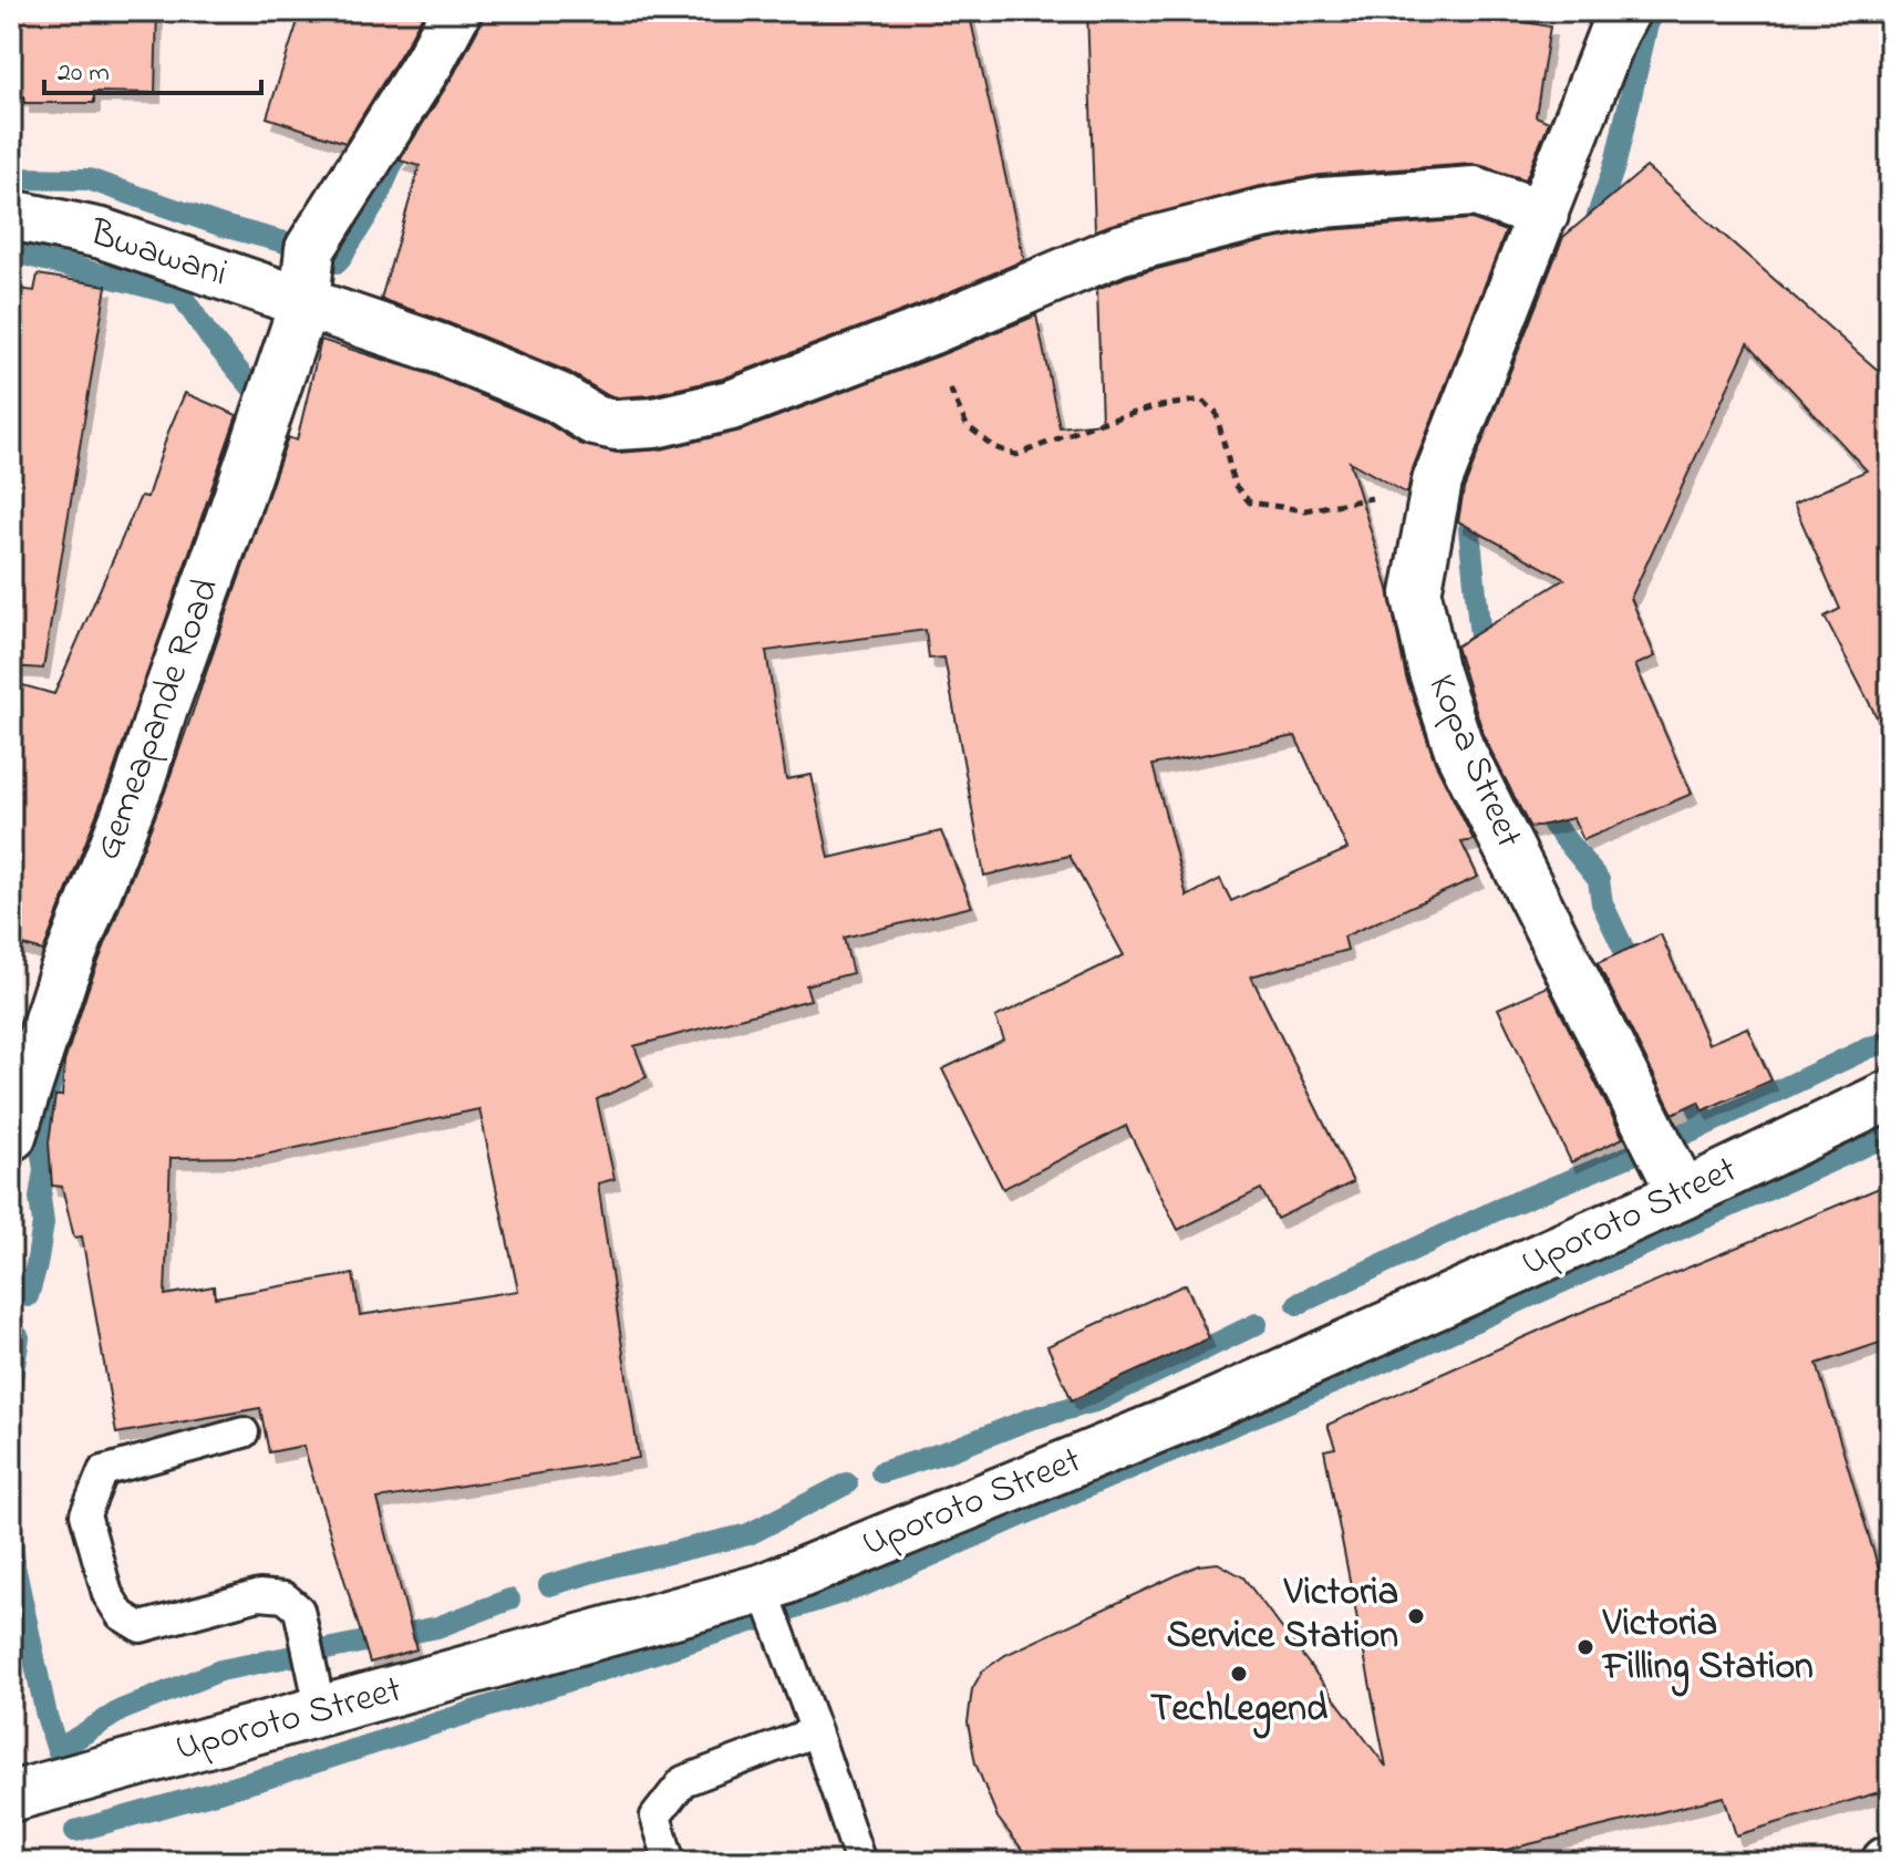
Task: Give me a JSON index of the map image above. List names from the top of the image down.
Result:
{
  "streets": {
    "street": [
      "Bwawani",
      "Gemeapande Road",
      "Kopa Street",
      "Uporoto Street"
    ]
  },
  "crossings": [
    ["Bwawani", "Gemeapande Road"],
    ["Bwawani", "Kopa Street"],
    ["Kopa Street", "Uporoto Street"]
  ],
  "places": ["Victoria Service Station", "Victoria Filling Station", "TechLegend"],
  "scale_bar": "20 m"
}
